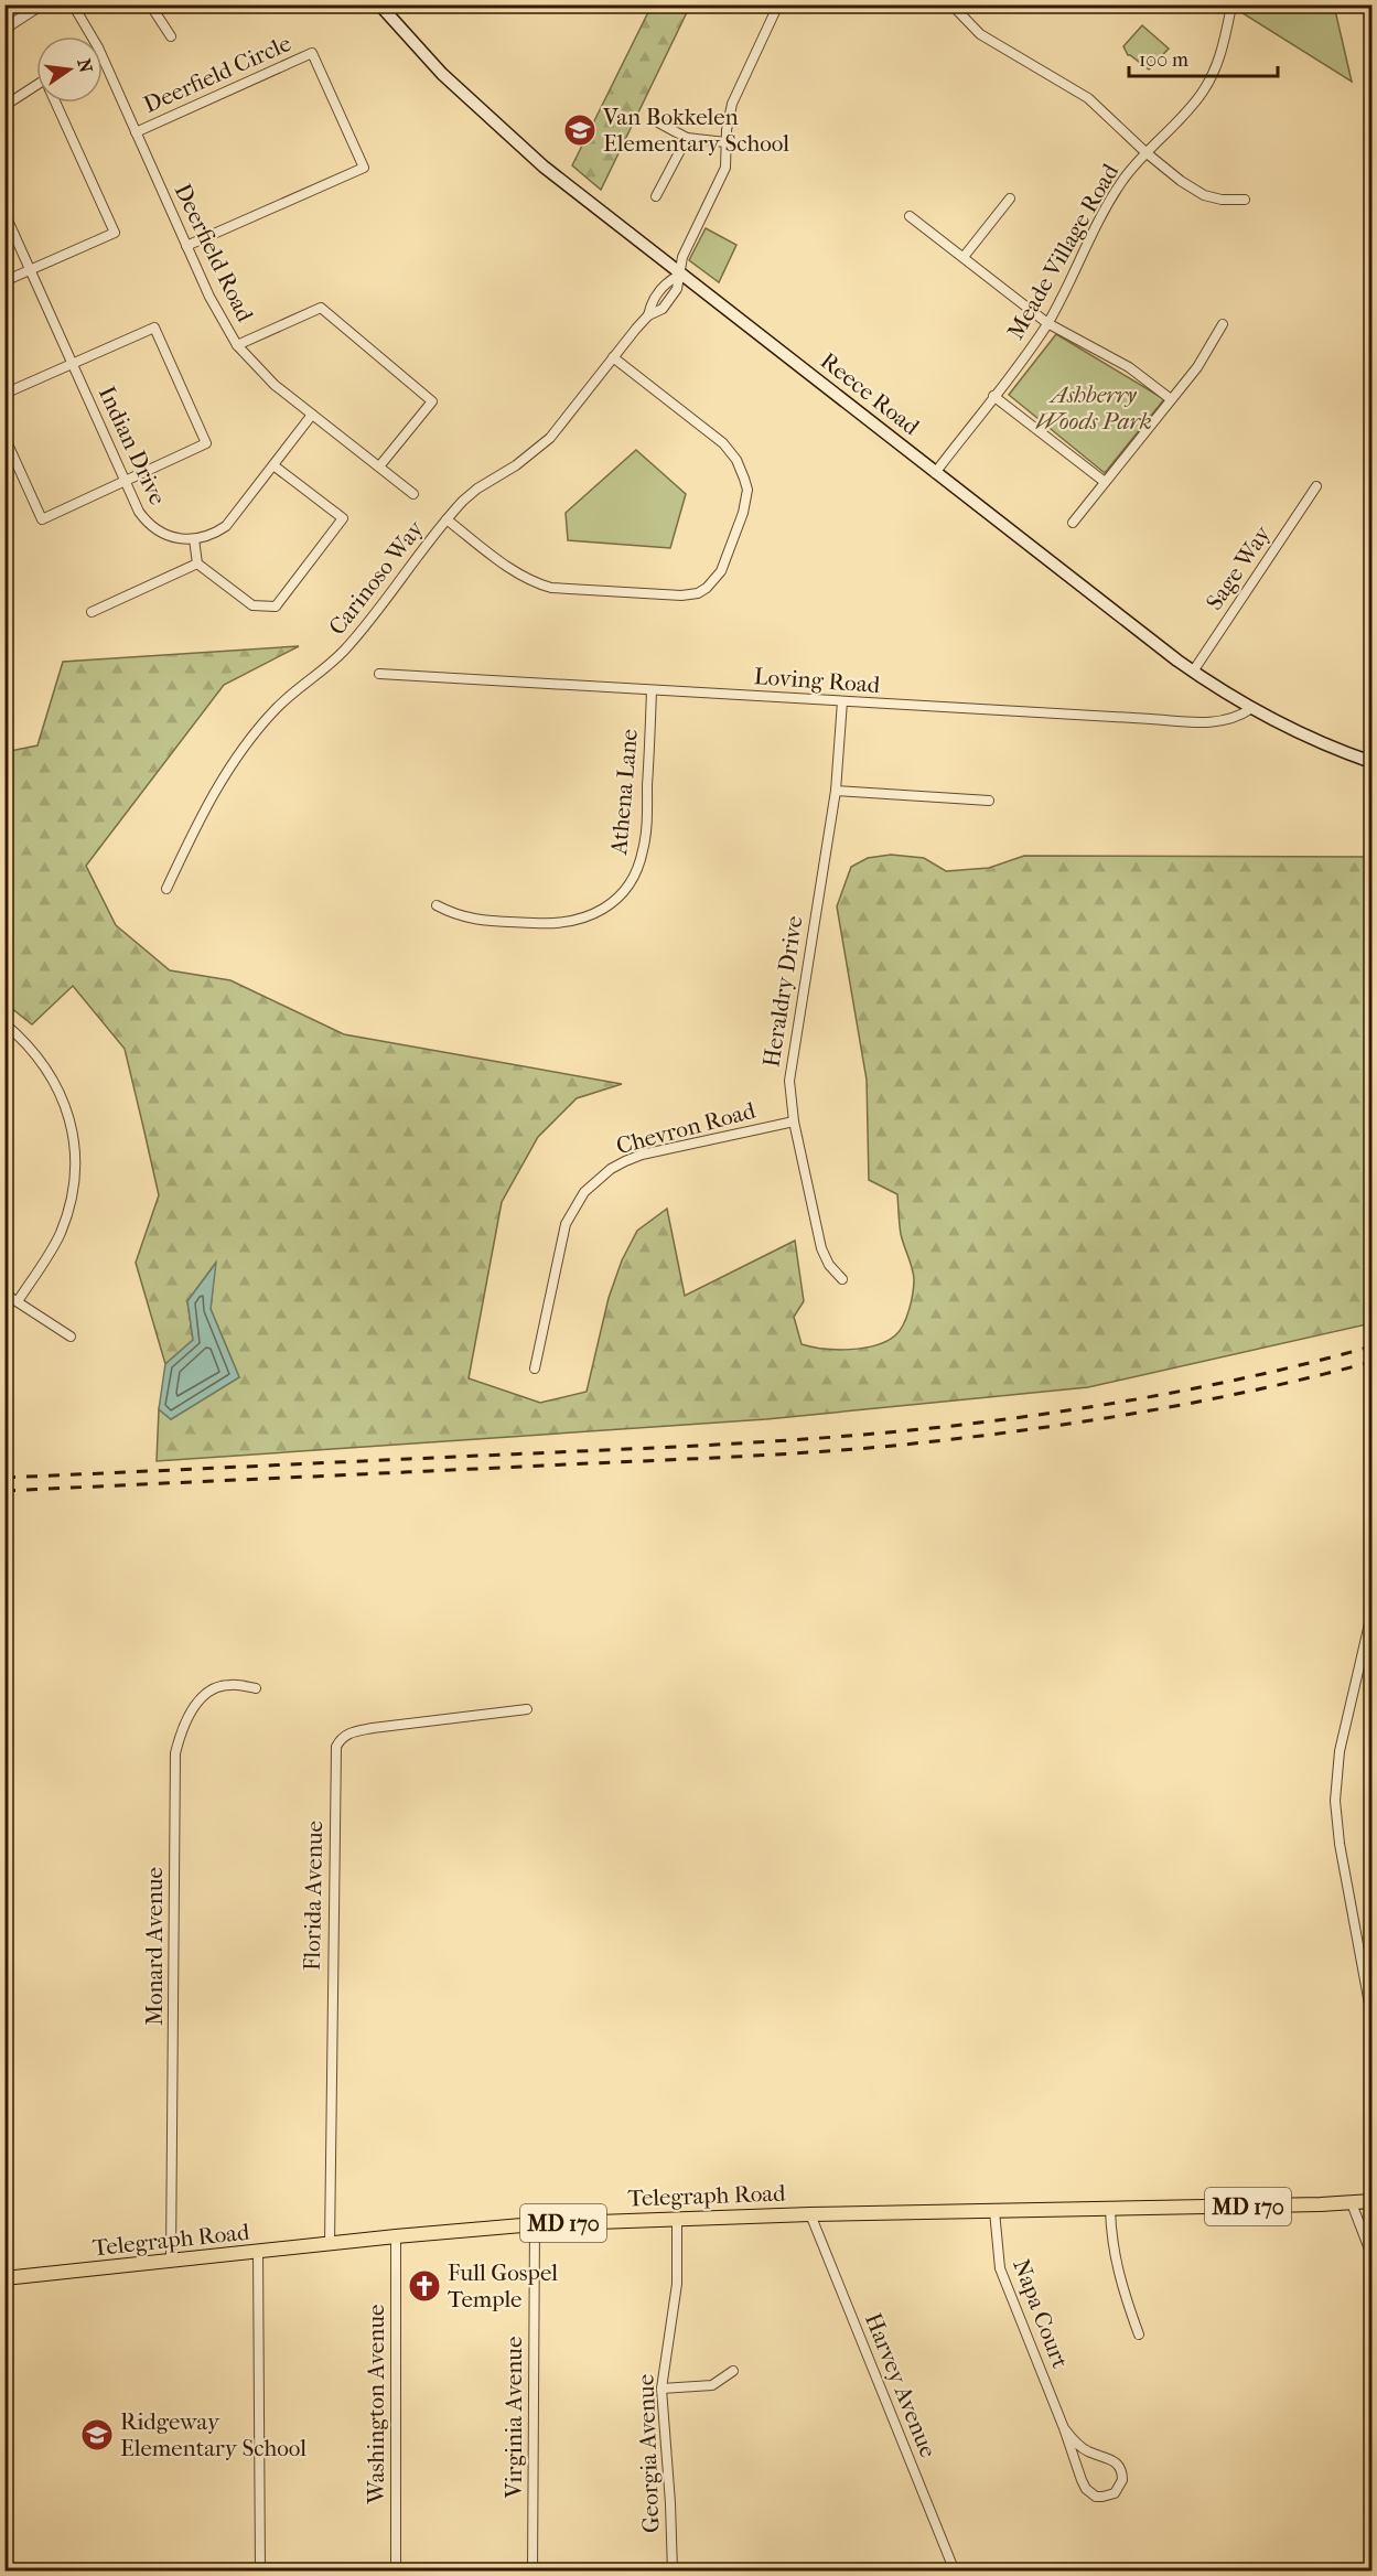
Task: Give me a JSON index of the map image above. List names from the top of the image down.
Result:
{
  "streets": {
    "main road": ["Reece Road", "Telegraph Road", "MD 170"],
    "street": [
      "Deerfield Circle",
      "Meade Village Road",
      "Deerfield Road",
      "Indian Drive",
      "Sage Way",
      "Carinoso Way",
      "Loving Road",
      "Athena Lane",
      "Heraldry Drive",
      "Chevron Road",
      "Florida Avenue",
      "Monard Avenue",
      "Napa Court",
      "Harvey Avenue",
      "Washington Avenue",
      "Virginia Avenue",
      "Georgia Avenue"
    ]
  },
  "crossings": [
    ["Deerfield Circle", "Deerfield Road"],
    ["Meade Village Road", "Reece Road"],
    ["Reece Road", "Sage Way"],
    ["Reece Road", "Carinoso Way"],
    ["Reece Road", "Loving Road"],
    ["Loving Road", "Athena Lane"],
    ["Loving Road", "Heraldry Drive"],
    ["Heraldry Drive", "Chevron Road"],
    ["Florida Avenue", "Telegraph Road"],
    ["Monard Avenue", "Telegraph Road"],
    ["Telegraph Road", "Napa Court"],
    ["Telegraph Road", "Harvey Avenue"],
    ["Telegraph Road", "Washington Avenue"],
    ["Telegraph Road", "Virginia Avenue"],
    ["Telegraph Road", "Georgia Avenue"]
  ],
  "parks": ["Ashberry Woods Park"],
  "places": {
    "school or university": ["Van Bokkelen Elementary School", "Ridgeway Elementary School"],
    "church": ["Full Gospel Temple"]
  },
  "scale_bar": "100 m",
  "north": "right"
}
